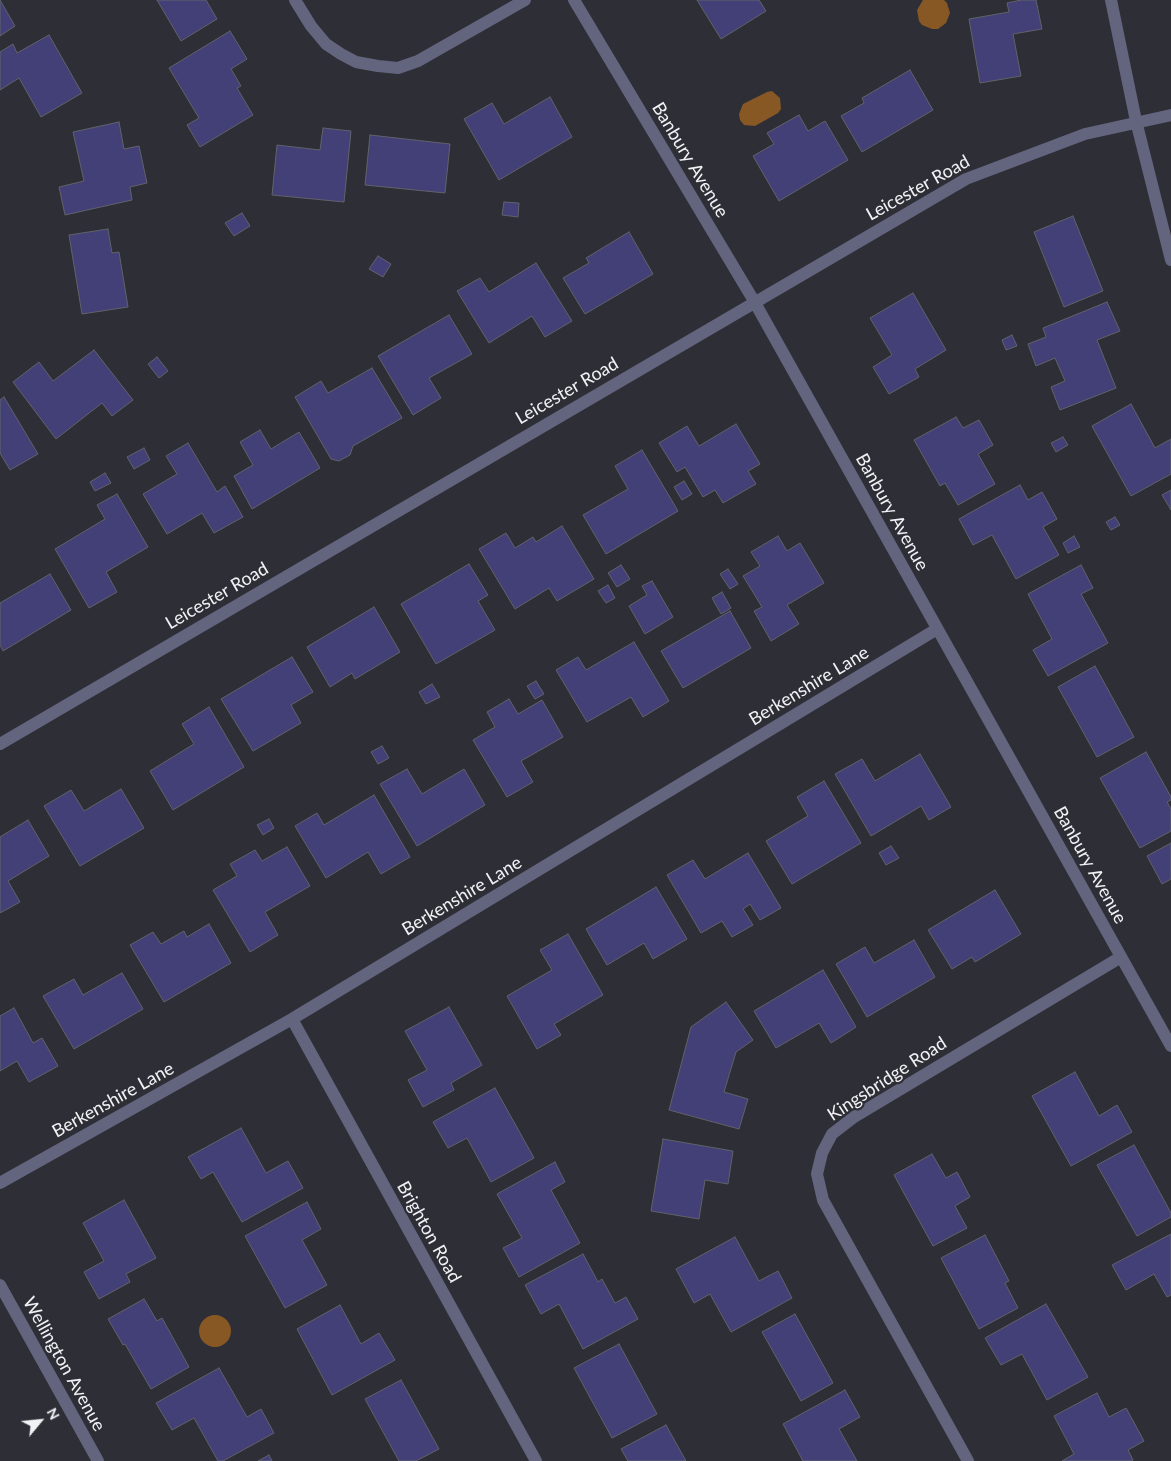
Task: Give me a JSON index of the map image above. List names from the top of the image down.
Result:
{
  "streets": {
    "street": [
      "Banbury Avenue",
      "Leicester Road",
      "Berkenshire Lane",
      "Kingsbridge Road",
      "Brighton Road",
      "Wellington Avenue"
    ]
  },
  "crossings": [
    ["Banbury Avenue", "Leicester Road"],
    ["Banbury Avenue", "Berkenshire Lane"],
    ["Banbury Avenue", "Kingsbridge Road"],
    ["Berkenshire Lane", "Brighton Road"]
  ],
  "north": "top right"
}
